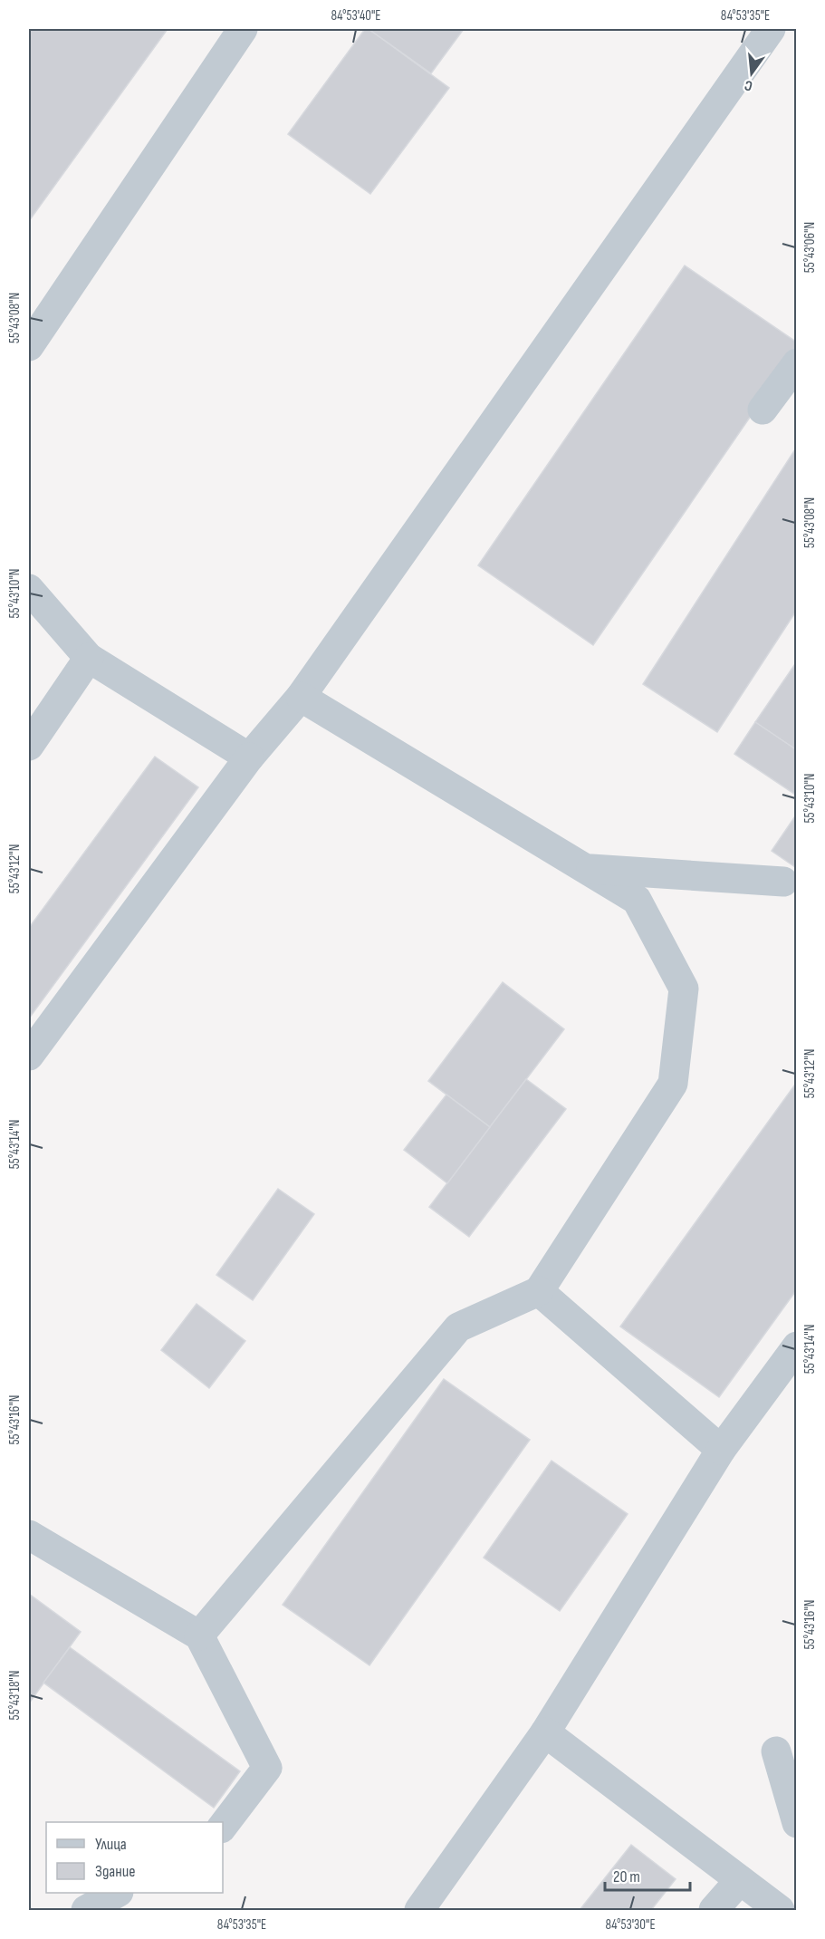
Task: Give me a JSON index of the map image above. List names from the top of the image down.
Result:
{
  "legend": ["Улица", "Здание"],
  "scale_bar": "20 m",
  "north": "bottom",
  "coordinates": [
    "84°53'40\"E",
    "84°53'35\"E",
    "55°43'06\"N",
    "55°43'08\"N",
    "55°43'10\"N",
    "55°43'12\"N",
    "55°43'14\"N",
    "55°43'16\"N",
    "55°43'18\"N",
    "84°53'30\"E"
  ]
}
